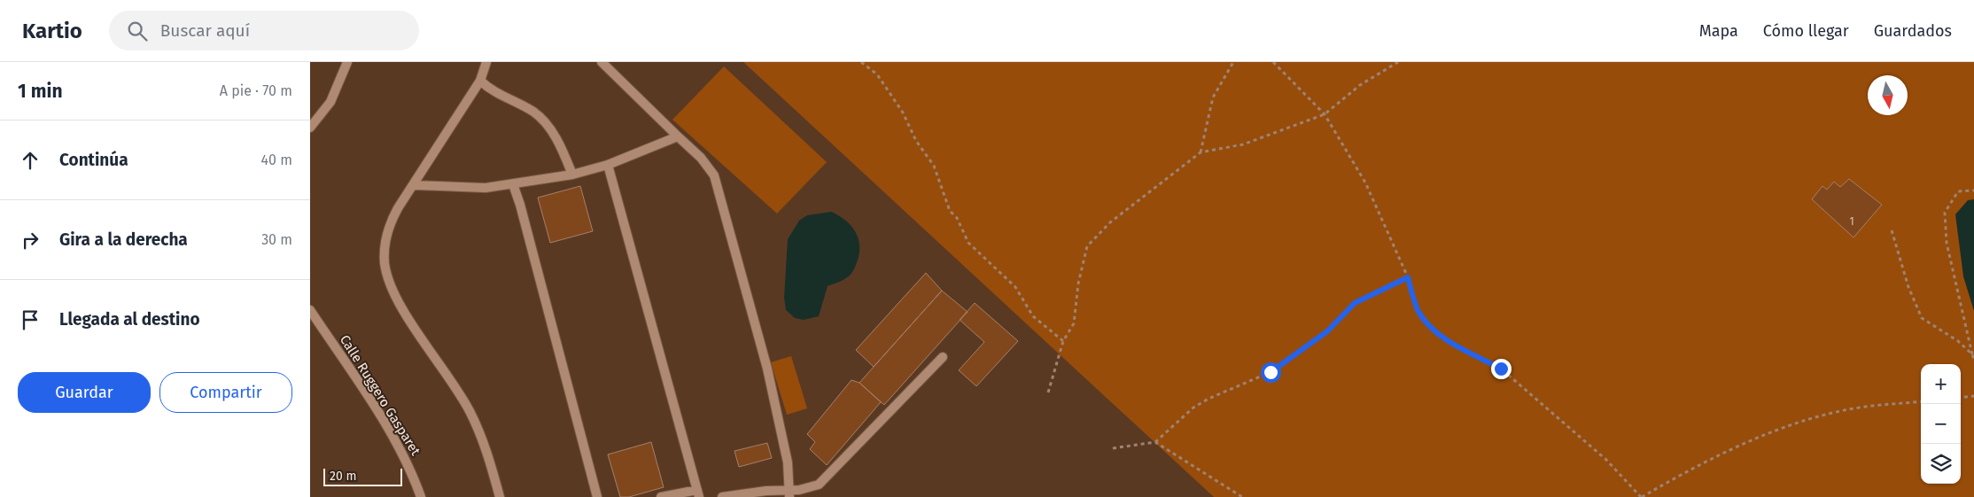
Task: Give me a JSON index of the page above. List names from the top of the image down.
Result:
{
  "streets": {
    "street": ["Calle Ruggero Gasparet"]
  },
  "house_numbers": ["1"],
  "scale_bar": "20 m",
  "north": "bottom",
  "page": {
    "header": "Kartio",
    "search": "Buscar aquí",
    "nav": ["Mapa", "Cómo llegar", "Guardados"],
    "heading": ["1 min", "A pie · 70 m"],
    "list": [
      ["Continúa", "40 m"],
      ["Gira a la derecha", "30 m"],
      "Llegada al destino"
    ],
    "buttons": ["Guardar", "Compartir"],
    "map_buttons": ["+", "−"],
    "scale": "20 m"
  }
}
